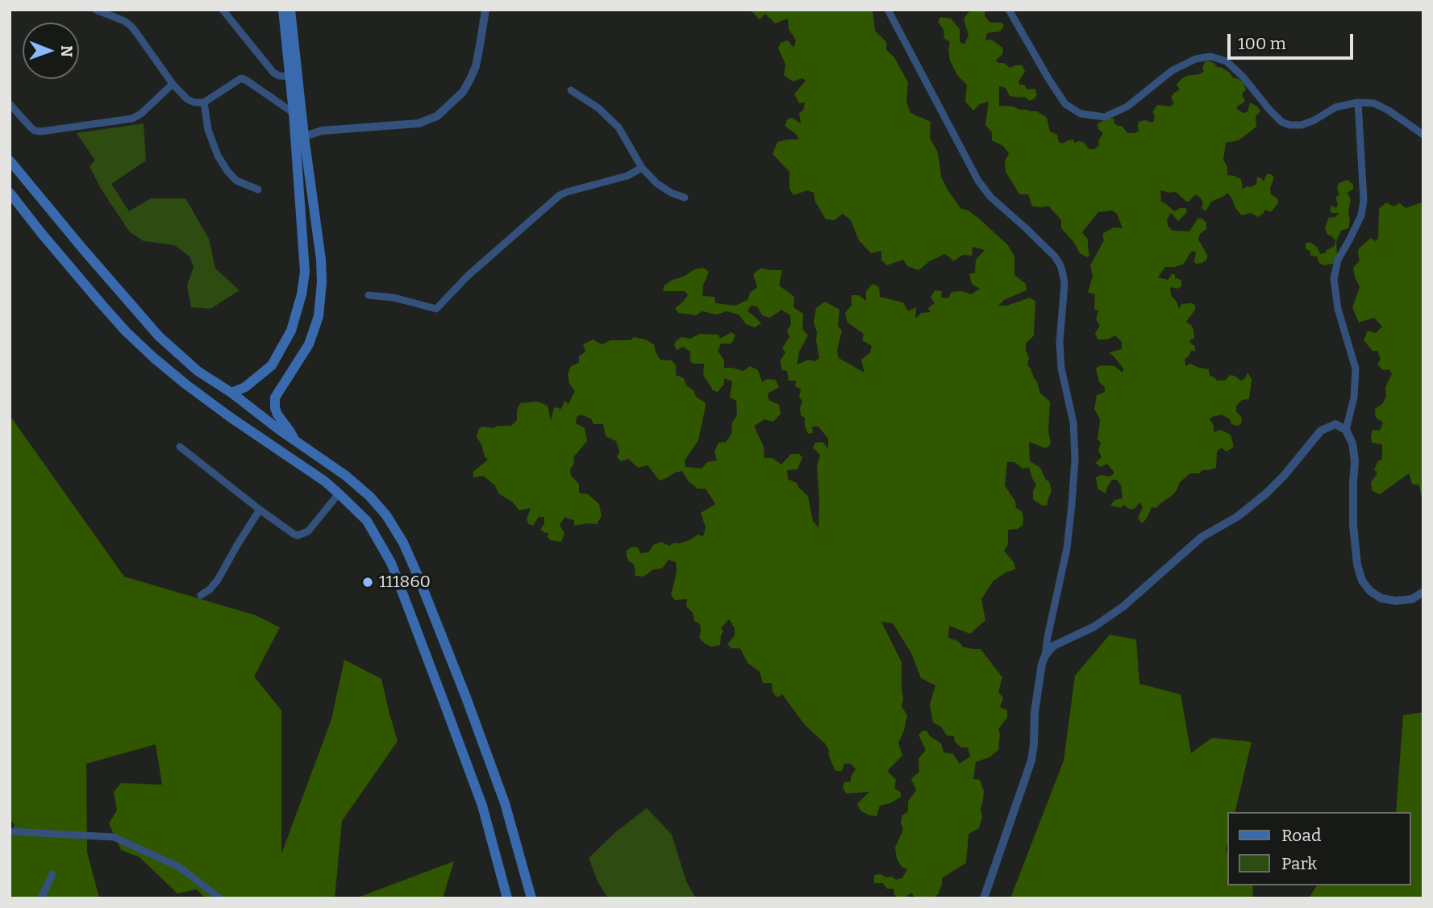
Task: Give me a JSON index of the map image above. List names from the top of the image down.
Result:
{
  "places": ["111860"],
  "legend": ["Road", "Park"],
  "scale_bar": "100 m",
  "north": "right"
}
